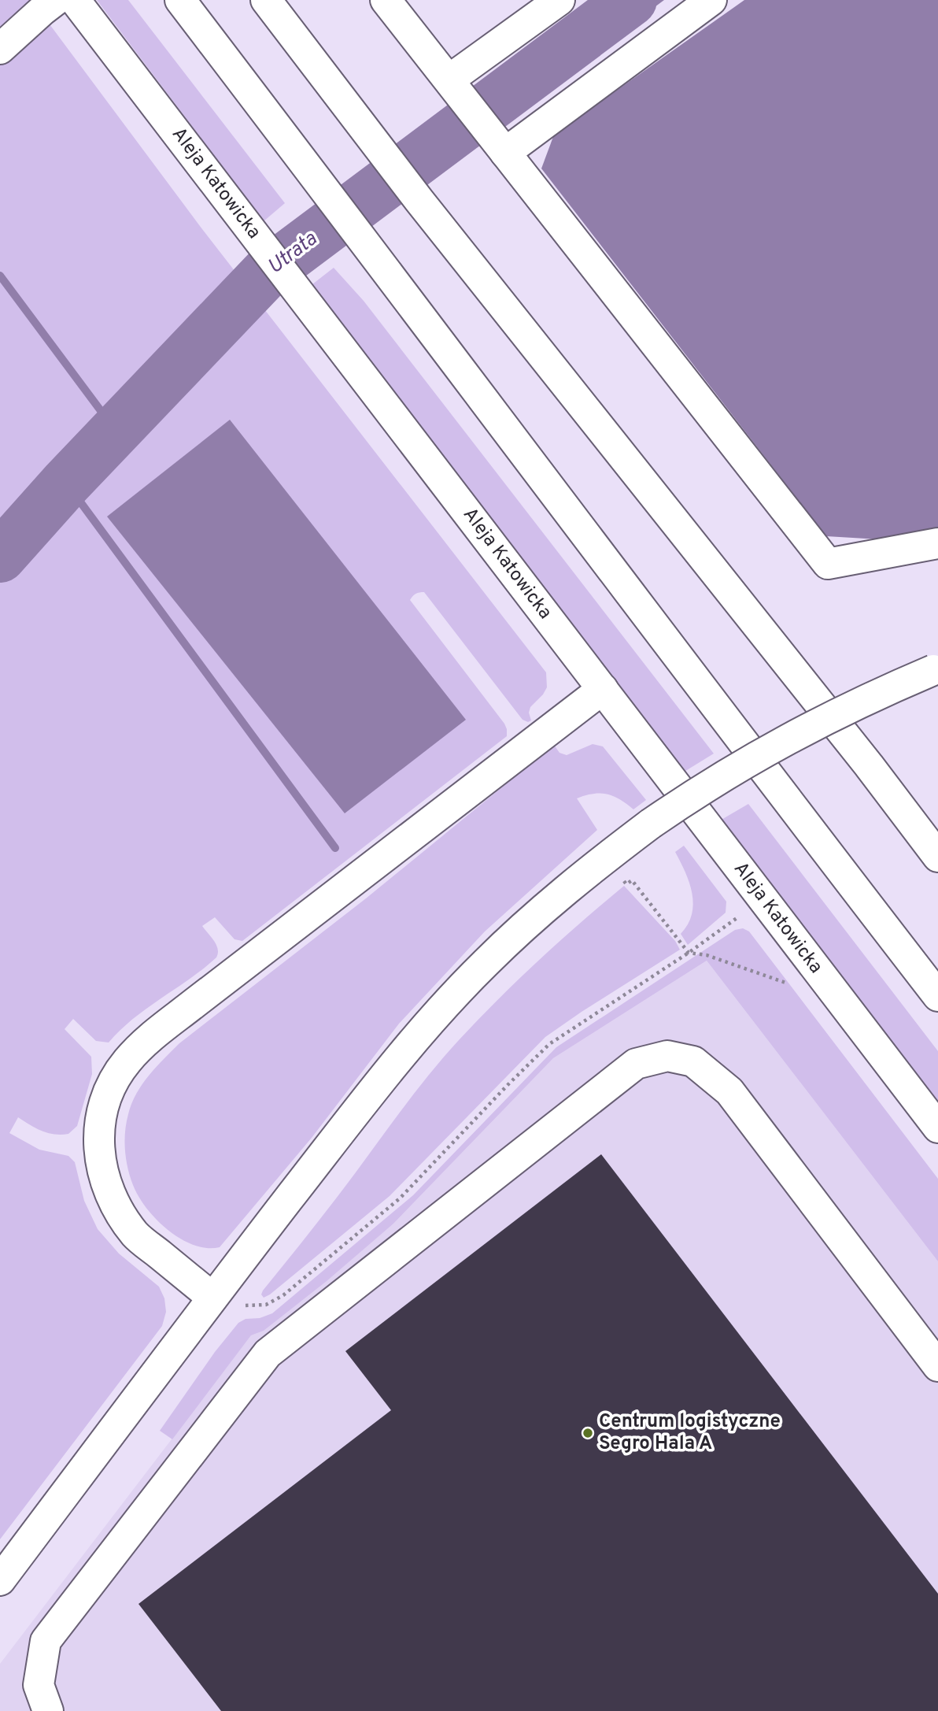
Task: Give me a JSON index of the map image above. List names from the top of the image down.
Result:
{
  "streets": {
    "main road": ["Aleja Katowicka"]
  },
  "water": ["Utrata"],
  "places": ["Centrum logistyczne Segro Hala A"]
}
